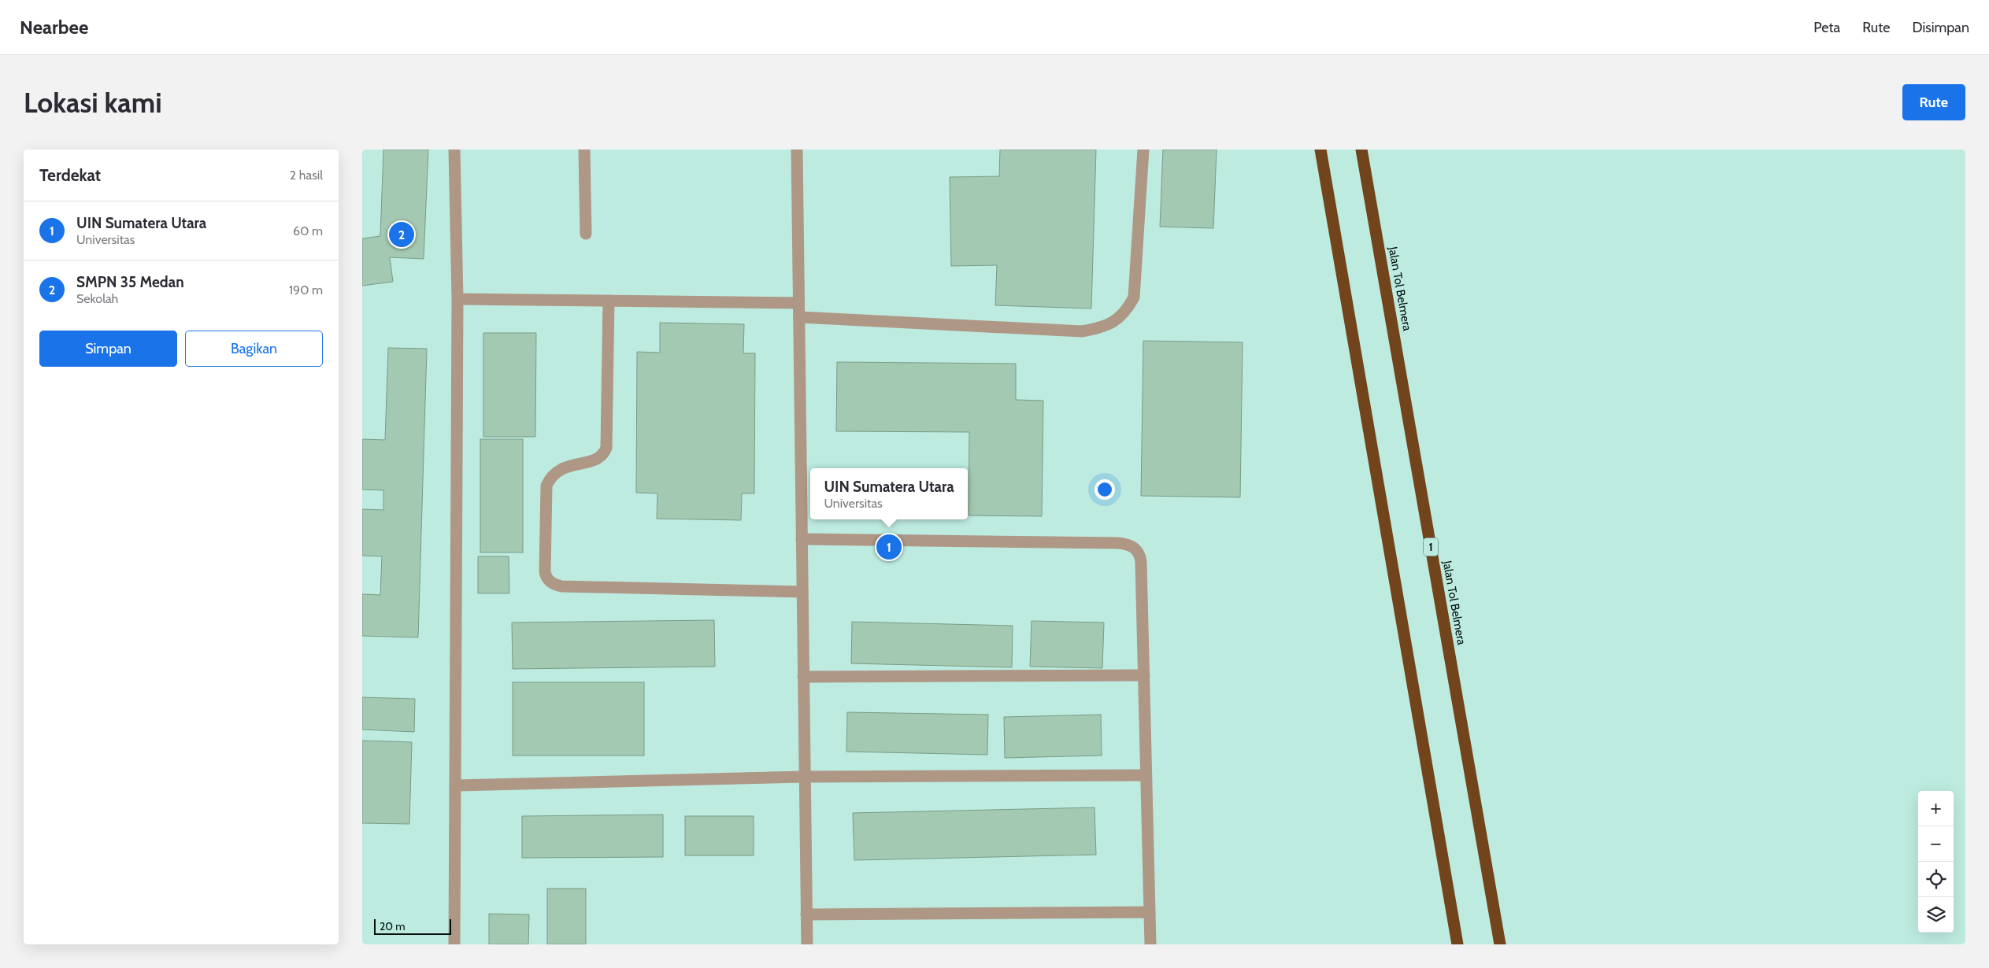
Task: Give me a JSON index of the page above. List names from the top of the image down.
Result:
{
  "streets": {
    "highway": ["Jalan Tol Belmera", "1"]
  },
  "scale_bar": "20 m",
  "page": {
    "header": "Nearbee",
    "nav": ["Peta", "Rute", "Disimpan"],
    "buttons": [
      "Rute",
      ["Simpan", "Bagikan"]
    ],
    "title": "Lokasi kami",
    "heading": ["Terdekat", "2 hasil"],
    "list": [
      {
        "mark": "1",
        "name": "UIN Sumatera Utara",
        "note": "Universitas",
        "value": "60 m"
      },
      {
        "mark": "2",
        "name": "SMPN 35 Medan",
        "note": "Sekolah",
        "value": "190 m"
      }
    ],
    "pins": ["2", "1"],
    "popup": ["UIN Sumatera Utara", "Universitas"],
    "map_buttons": ["+", "−"],
    "scale": "20 m"
  }
}
